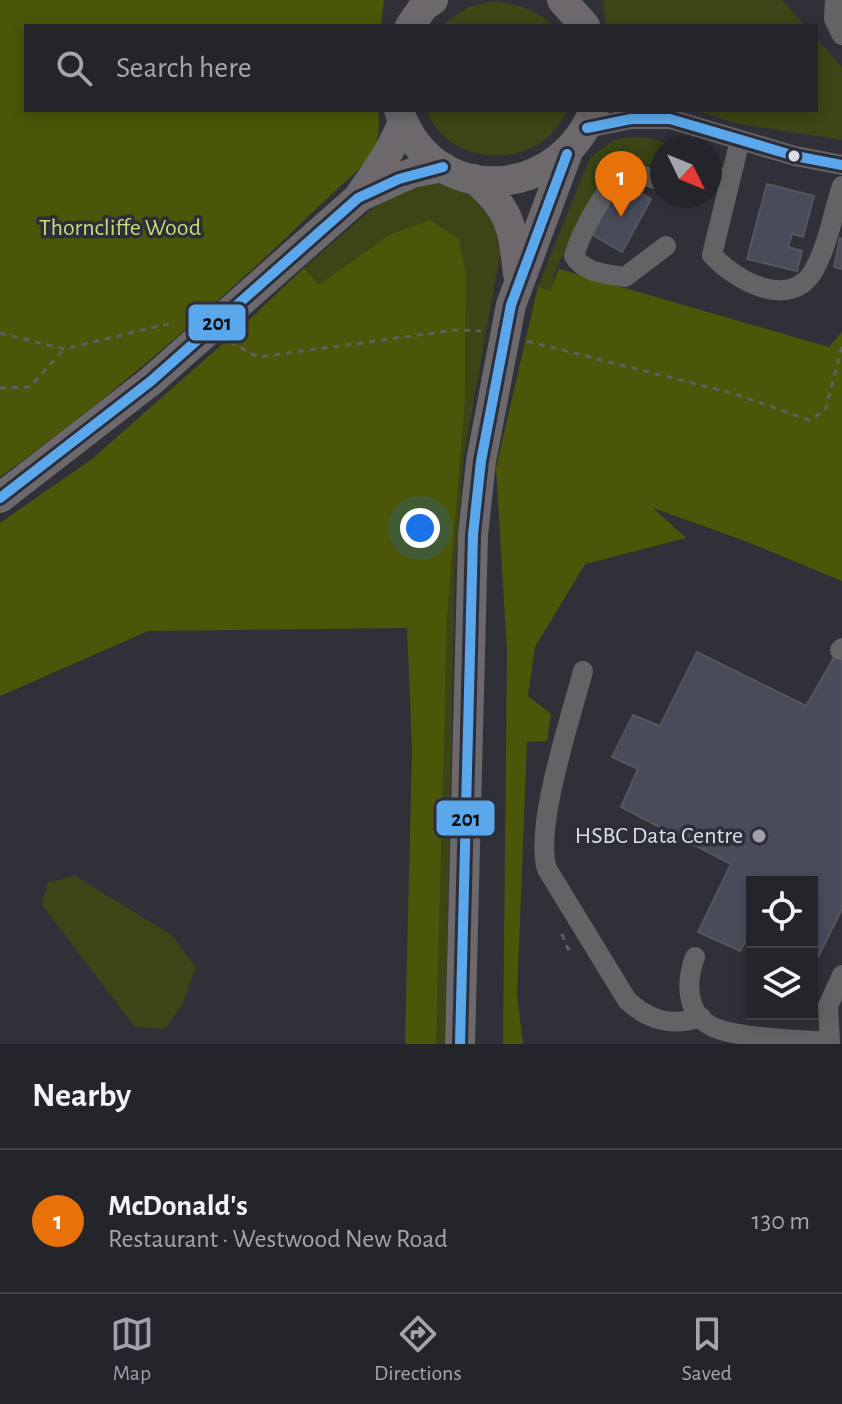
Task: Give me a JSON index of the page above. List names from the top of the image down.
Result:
{
  "parks": ["Thorncliffe Wood"],
  "places": ["HSBC Data Centre"],
  "lines": ["transit line 201"],
  "north": "bottom right",
  "page": {
    "search": "Search here",
    "pins": "1",
    "heading": "Nearby",
    "list": [
      {
        "mark": "1",
        "name": "McDonald's",
        "note": "Restaurant · Westwood New Road",
        "value": "130 m"
      }
    ],
    "nav": ["Map", "Directions", "Saved"]
  }
}
